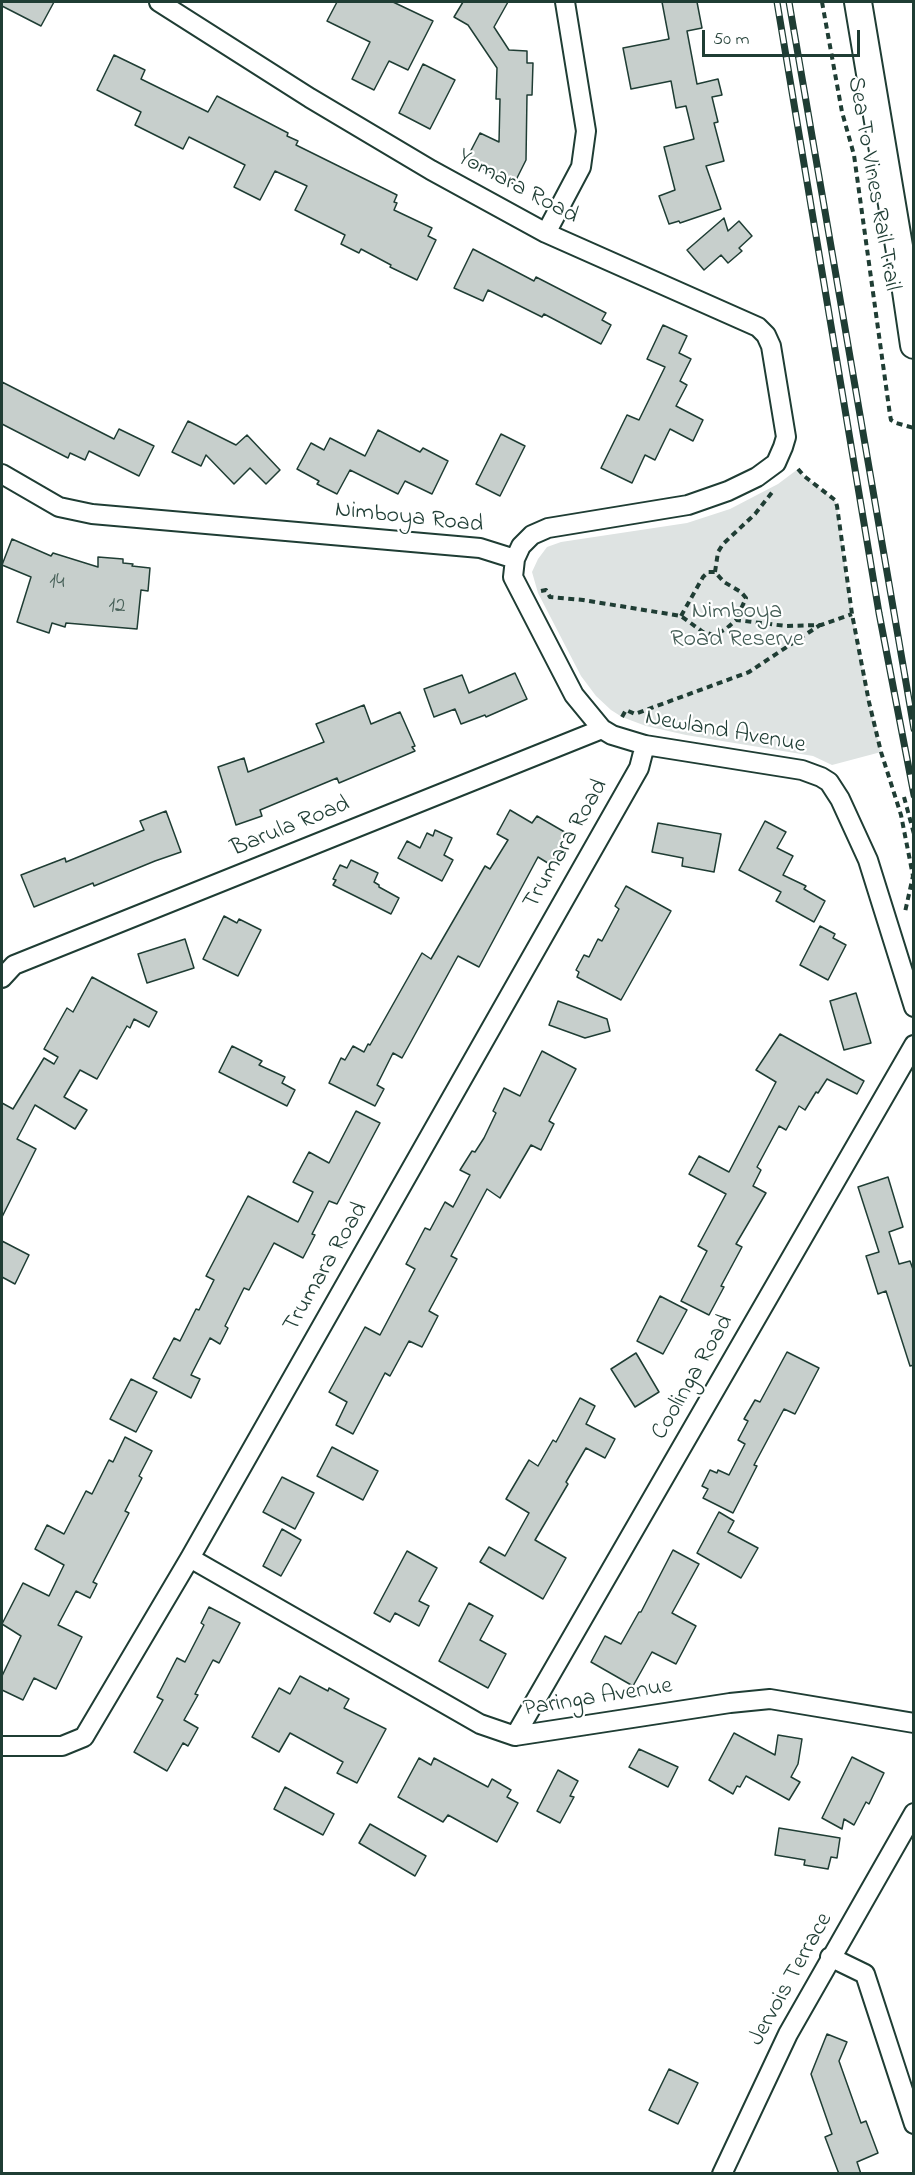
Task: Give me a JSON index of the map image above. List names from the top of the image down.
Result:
{
  "streets": {
    "street": [
      "Yomara Road",
      "Nimboya Road",
      "Newland Avenue",
      "Barula Road",
      "Trumara Road",
      "Coolinga Road",
      "Paringa Avenue",
      "Jervois Terrace"
    ],
    "path": ["Sea To Vines Rail Trail"]
  },
  "crossings": [
    ["Yomara Road", "Nimboya Road"],
    ["Yomara Road", "Newland Avenue"],
    ["Nimboya Road", "Newland Avenue"],
    ["Newland Avenue", "Barula Road"],
    ["Newland Avenue", "Trumara Road"],
    ["Trumara Road", "Paringa Avenue"],
    ["Coolinga Road", "Paringa Avenue"]
  ],
  "parks": ["Nimboya Road Reserve"],
  "house_numbers": ["14", "12"],
  "scale_bar": "50 m"
}
